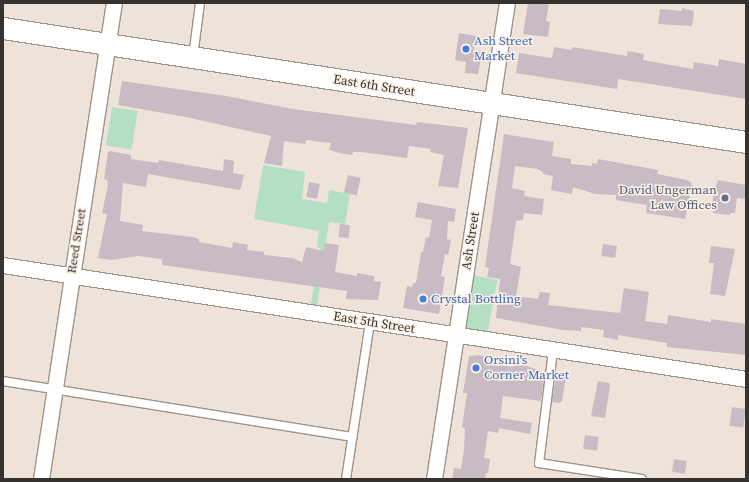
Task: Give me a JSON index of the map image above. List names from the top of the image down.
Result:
{
  "streets": {
    "main road": ["East 6th Street"],
    "street": ["Reed Street", "Ash Street", "East 5th Street"]
  },
  "crossings": [
    ["East 6th Street", "Reed Street"],
    ["East 6th Street", "Ash Street"],
    ["Reed Street", "East 5th Street"],
    ["Ash Street", "East 5th Street"]
  ],
  "places": [
    "Ash Street Market",
    "David Ungerman Law Offices",
    "Crystal Bottling",
    "Orsini's Corner Market"
  ]
}
